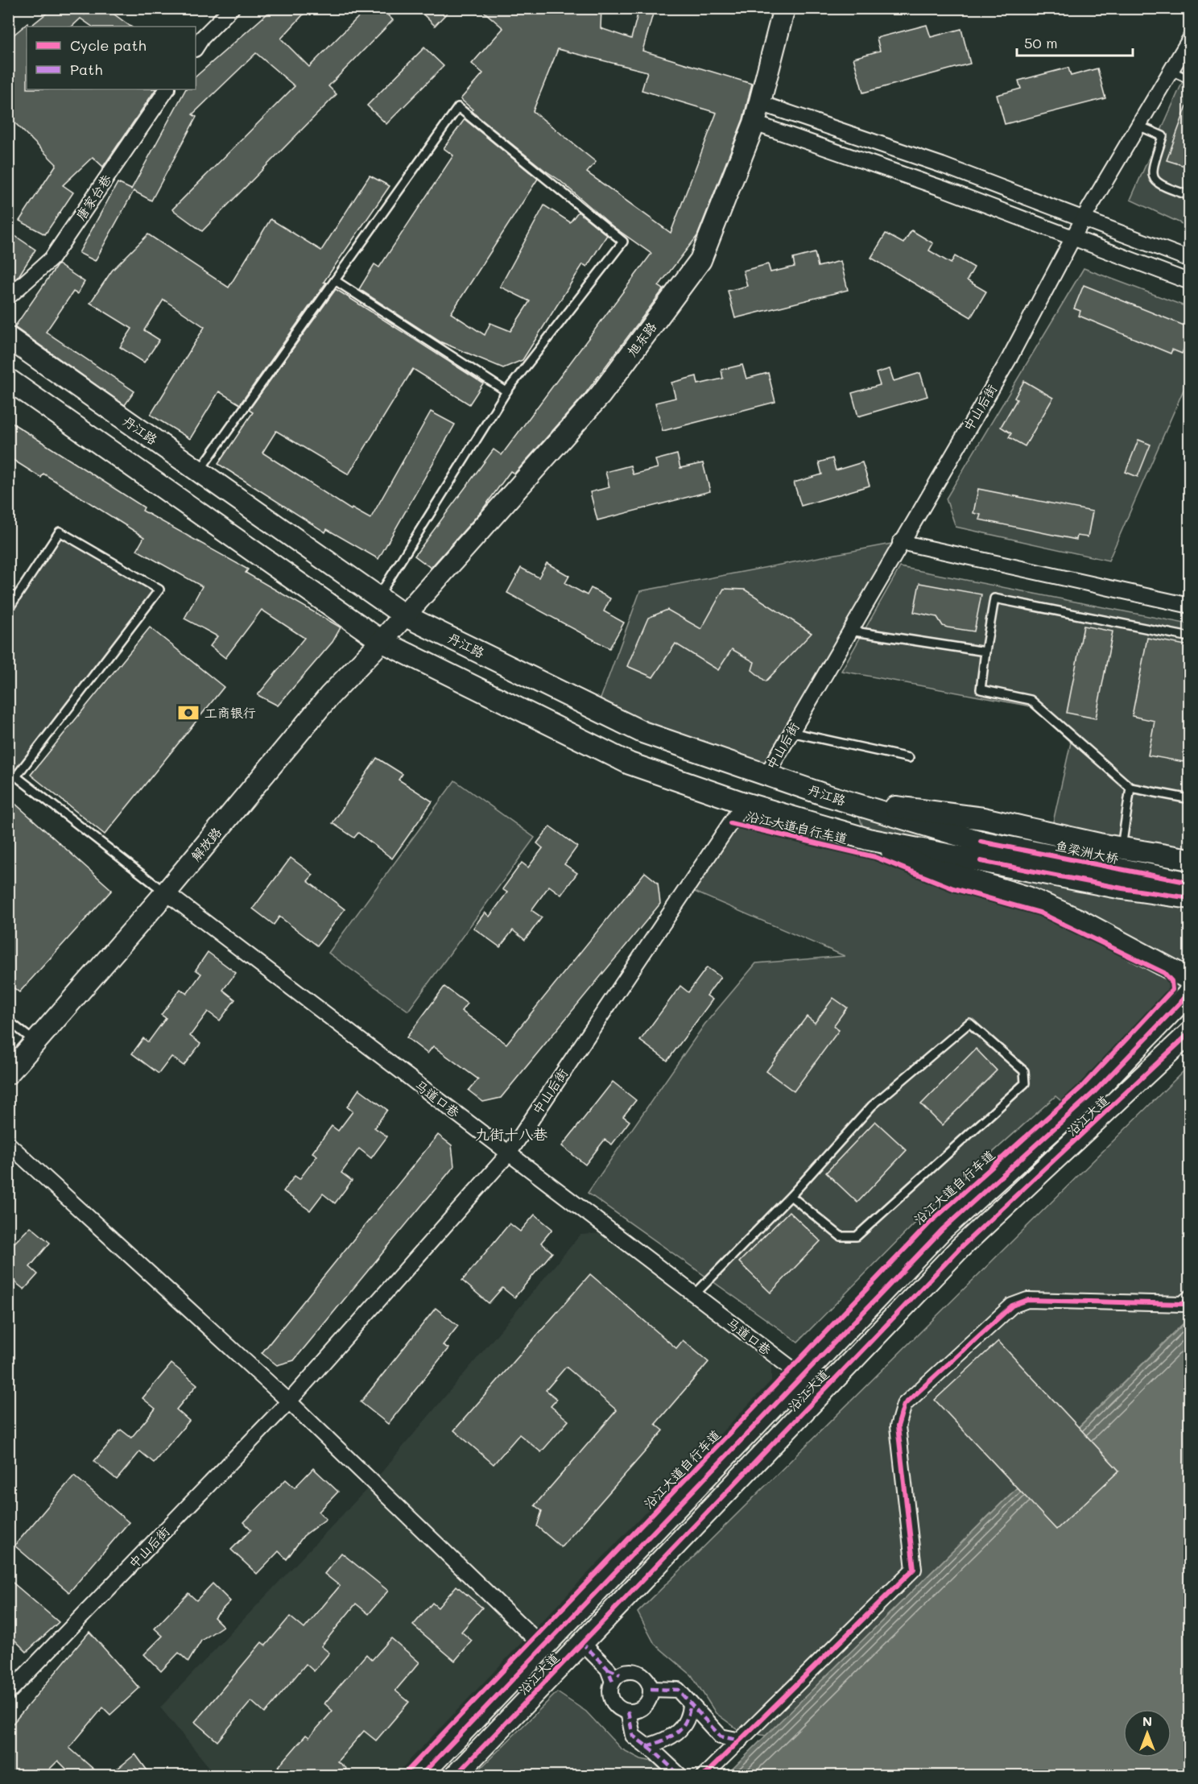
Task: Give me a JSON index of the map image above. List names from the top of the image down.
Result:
{
  "streets": {
    "main road": [
      "旭东路",
      "丹江路",
      "解放路",
      "鱼梁洲大桥",
      "沿江大道"
    ],
    "street": ["唐家台巷", "中山后街", "马道口巷"],
    "cycle path": ["沿江大道自行车道"]
  },
  "crossings": [
    ["旭东路", "丹江路"],
    ["旭东路", "解放路"],
    ["中山后街", "丹江路"],
    ["中山后街", "马道口巷"],
    ["丹江路", "解放路"],
    ["丹江路", "鱼梁洲大桥"],
    ["解放路", "马道口巷"],
    ["马道口巷", "沿江大道"]
  ],
  "districts": ["九街十八巷"],
  "places": {
    "bank": ["工商银行"]
  },
  "legend": ["Cycle path", "Path"],
  "scale_bar": "50 m",
  "north": "top"
}
